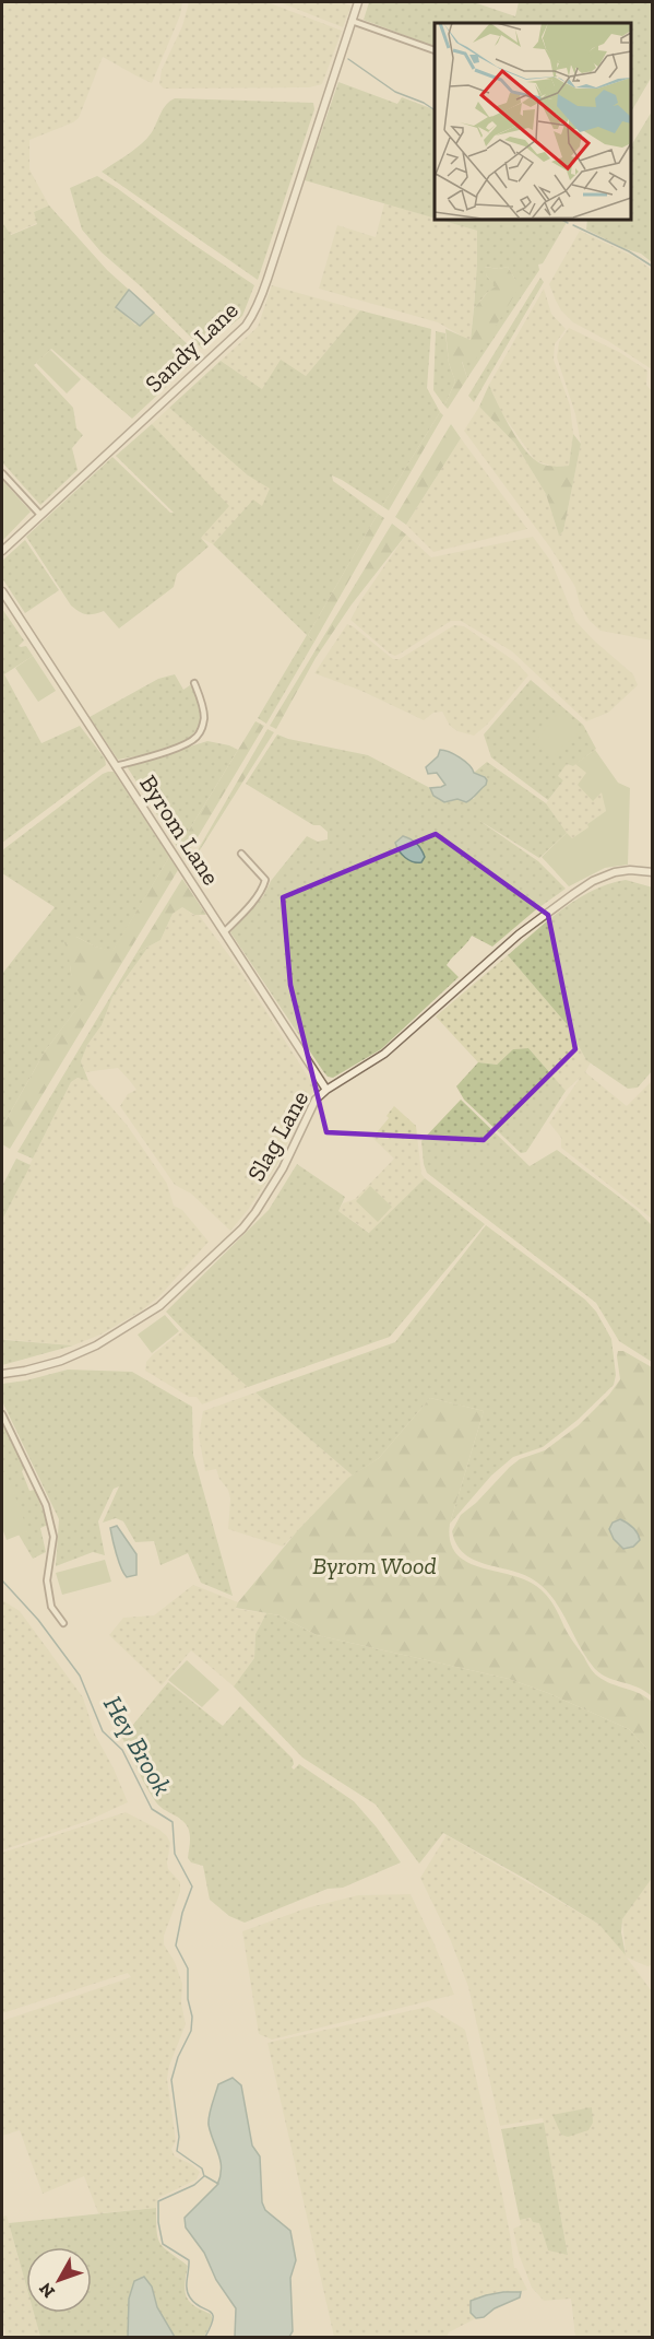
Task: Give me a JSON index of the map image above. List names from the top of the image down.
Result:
{
  "streets": {
    "street": ["Sandy Lane", "Byrom Lane", "Slag Lane"]
  },
  "crossings": [
    ["Byrom Lane", "Slag Lane"]
  ],
  "water": ["Hey Brook"],
  "parks": ["Byrom Wood"],
  "north": "bottom left"
}
